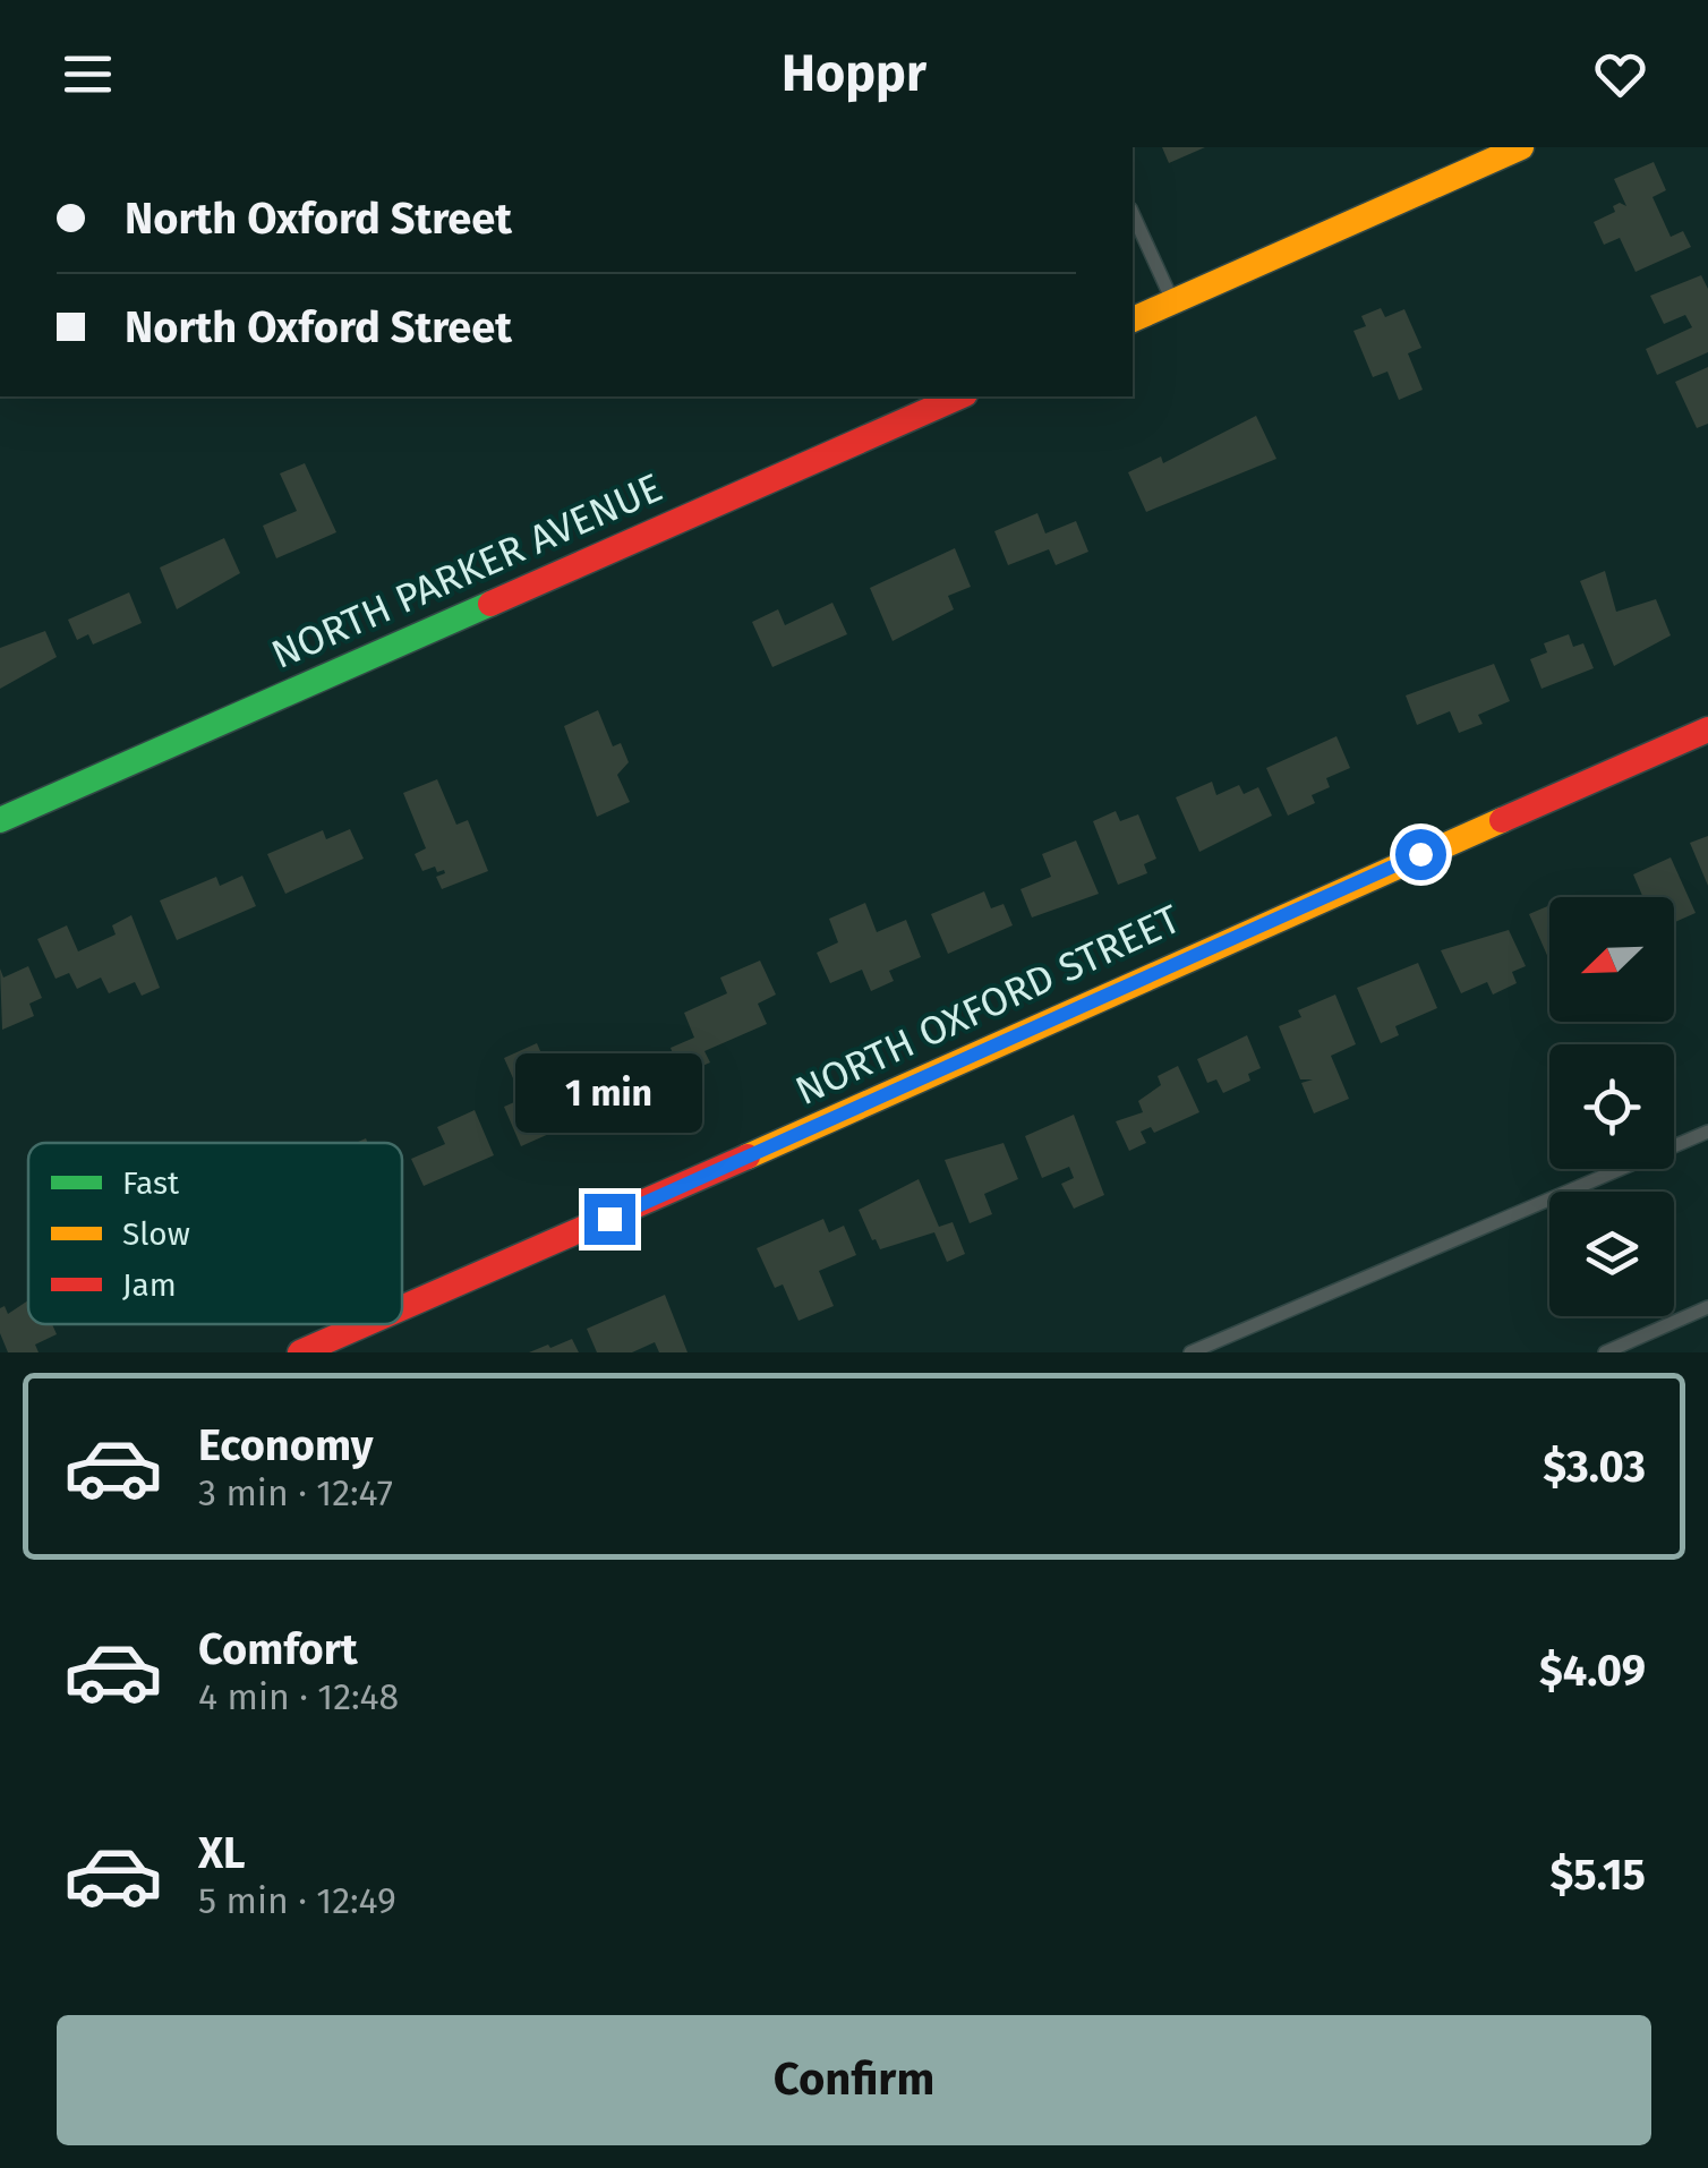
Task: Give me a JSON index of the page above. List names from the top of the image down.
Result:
{
  "streets": {
    "street": ["NORTH PARKER AVENUE", "NORTH OXFORD STREET"]
  },
  "legend": ["Fast", "Slow", "Jam"],
  "north": "bottom left",
  "page": {
    "header": "Hoppr",
    "banner": ["North Oxford Street", "North Oxford Street"],
    "bubble": "1 min",
    "list": [
      {
        "name": "Economy",
        "note": "3 min · 12:47",
        "value": "$3.03"
      },
      {
        "name": "Comfort",
        "note": "4 min · 12:48",
        "value": "$4.09"
      },
      {
        "name": "XL",
        "note": "5 min · 12:49",
        "value": "$5.15"
      }
    ],
    "buttons": "Confirm"
  }
}
